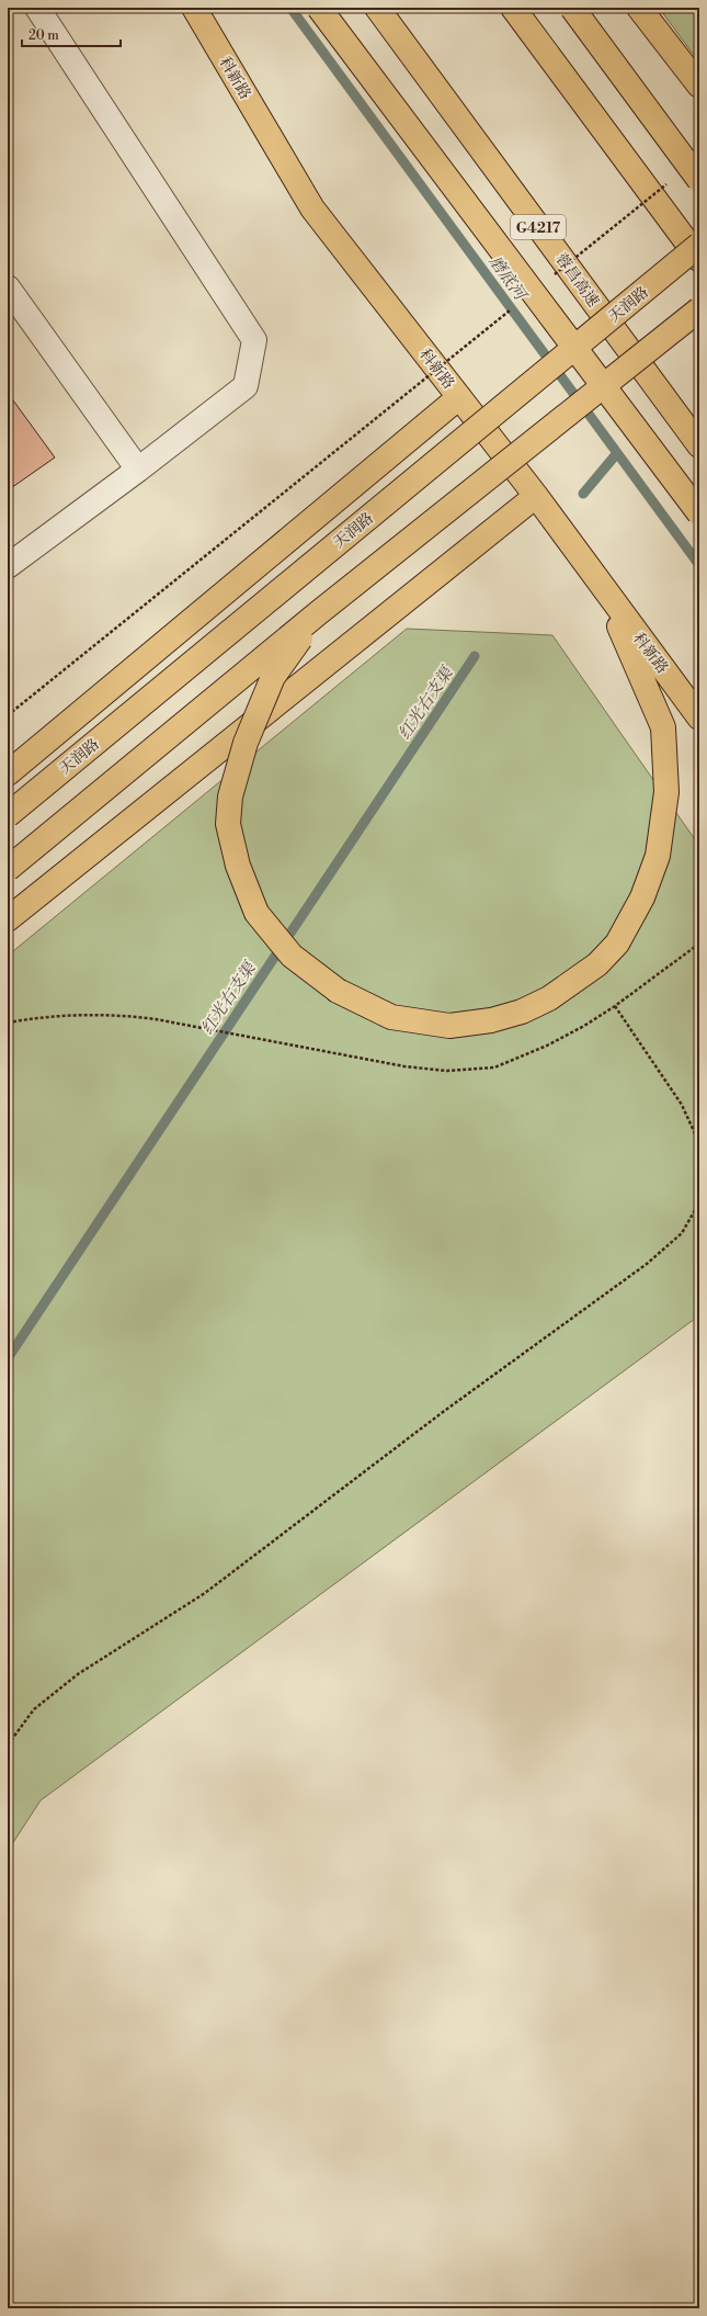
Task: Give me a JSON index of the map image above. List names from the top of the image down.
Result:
{
  "streets": {
    "main road": [
      "科新路",
      "G4217",
      "蓉昌高速",
      "天润路"
    ]
  },
  "water": ["磨底河", "红光右支渠"],
  "scale_bar": "20 m"
}
